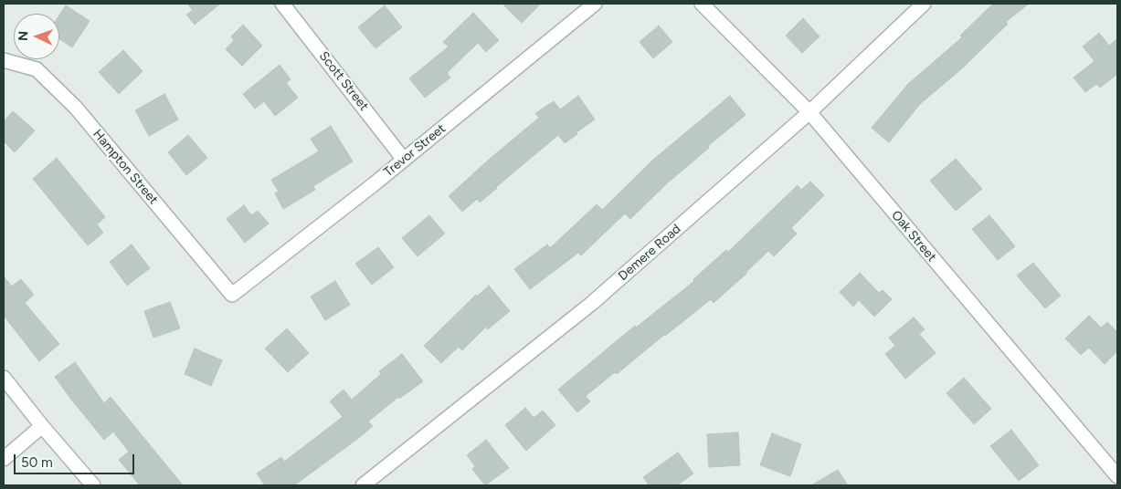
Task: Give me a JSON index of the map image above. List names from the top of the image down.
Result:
{
  "streets": {
    "street": [
      "Scott Street",
      "Trevor Street",
      "Hampton Street",
      "Oak Street",
      "Demere Road"
    ]
  },
  "crossings": [
    ["Scott Street", "Trevor Street"],
    ["Trevor Street", "Hampton Street"],
    ["Oak Street", "Demere Road"]
  ],
  "scale_bar": "50 m",
  "north": "left"
}
